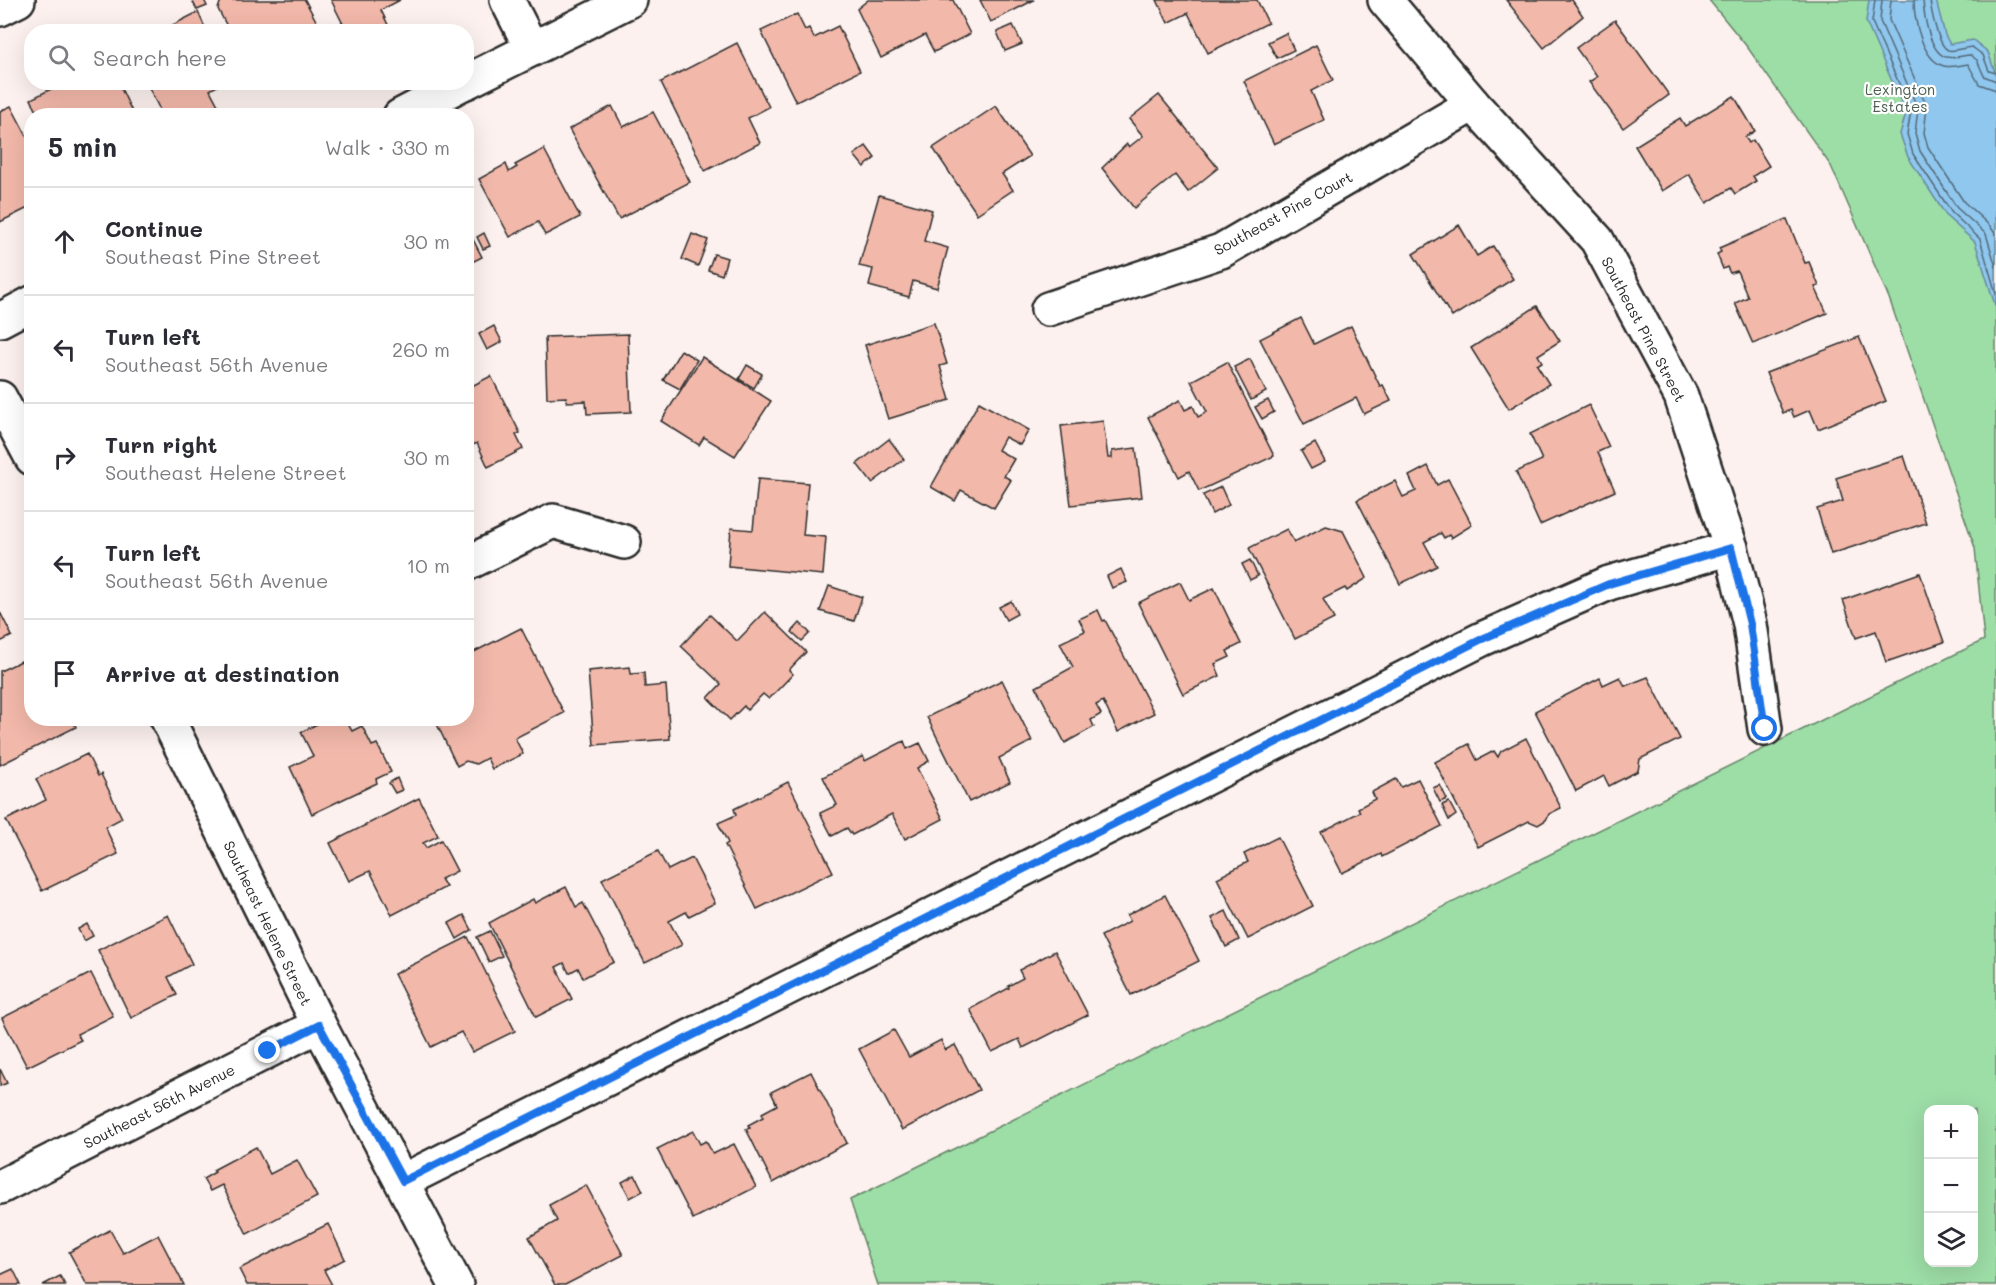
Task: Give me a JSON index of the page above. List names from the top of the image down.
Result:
{
  "streets": {
    "street": [
      "Southeast Pine Court",
      "Southeast Pine Street",
      "Southeast Helene Street",
      "Southeast 56th Avenue"
    ]
  },
  "crossings": [
    ["Southeast Pine Court", "Southeast Pine Street"],
    ["Southeast Helene Street", "Southeast 56th Avenue"]
  ],
  "parks": ["Lexington Estates"],
  "page": {
    "search": "Search here",
    "heading": ["5 min", "Walk · 330 m"],
    "list": [
      ["Continue", "Southeast Pine Street", "30 m"],
      ["Turn left", "Southeast 56th Avenue", "260 m"],
      ["Turn right", "Southeast Helene Street", "30 m"],
      ["Turn left", "Southeast 56th Avenue", "10 m"],
      "Arrive at destination"
    ],
    "map_buttons": ["+", "−"]
  }
}
